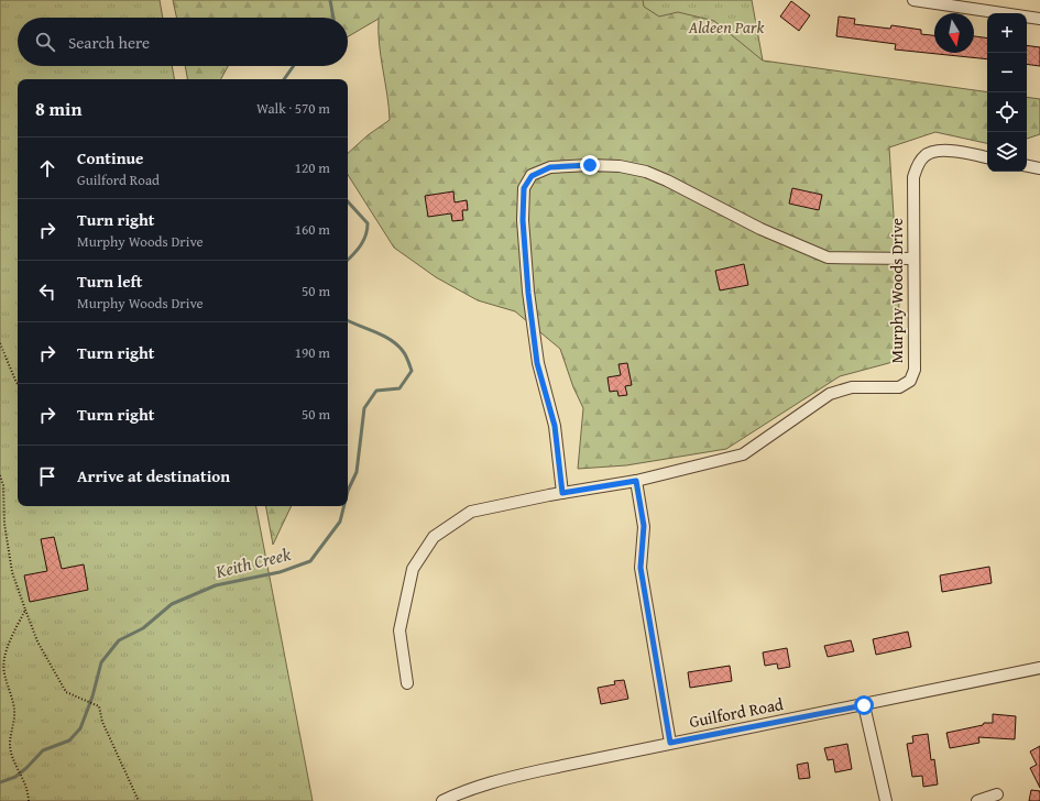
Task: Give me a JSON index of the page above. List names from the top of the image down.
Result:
{
  "streets": {
    "street": ["Murphy Woods Drive", "Guilford Road"]
  },
  "water": ["Keith Creek"],
  "parks": ["Aldeen Park"],
  "north": "bottom",
  "page": {
    "map_buttons": ["+", "−"],
    "search": "Search here",
    "heading": ["8 min", "Walk · 570 m"],
    "list": [
      ["Continue", "Guilford Road", "120 m"],
      ["Turn right", "Murphy Woods Drive", "160 m"],
      ["Turn left", "Murphy Woods Drive", "50 m"],
      ["Turn right", "190 m"],
      ["Turn right", "50 m"],
      "Arrive at destination"
    ]
  }
}
